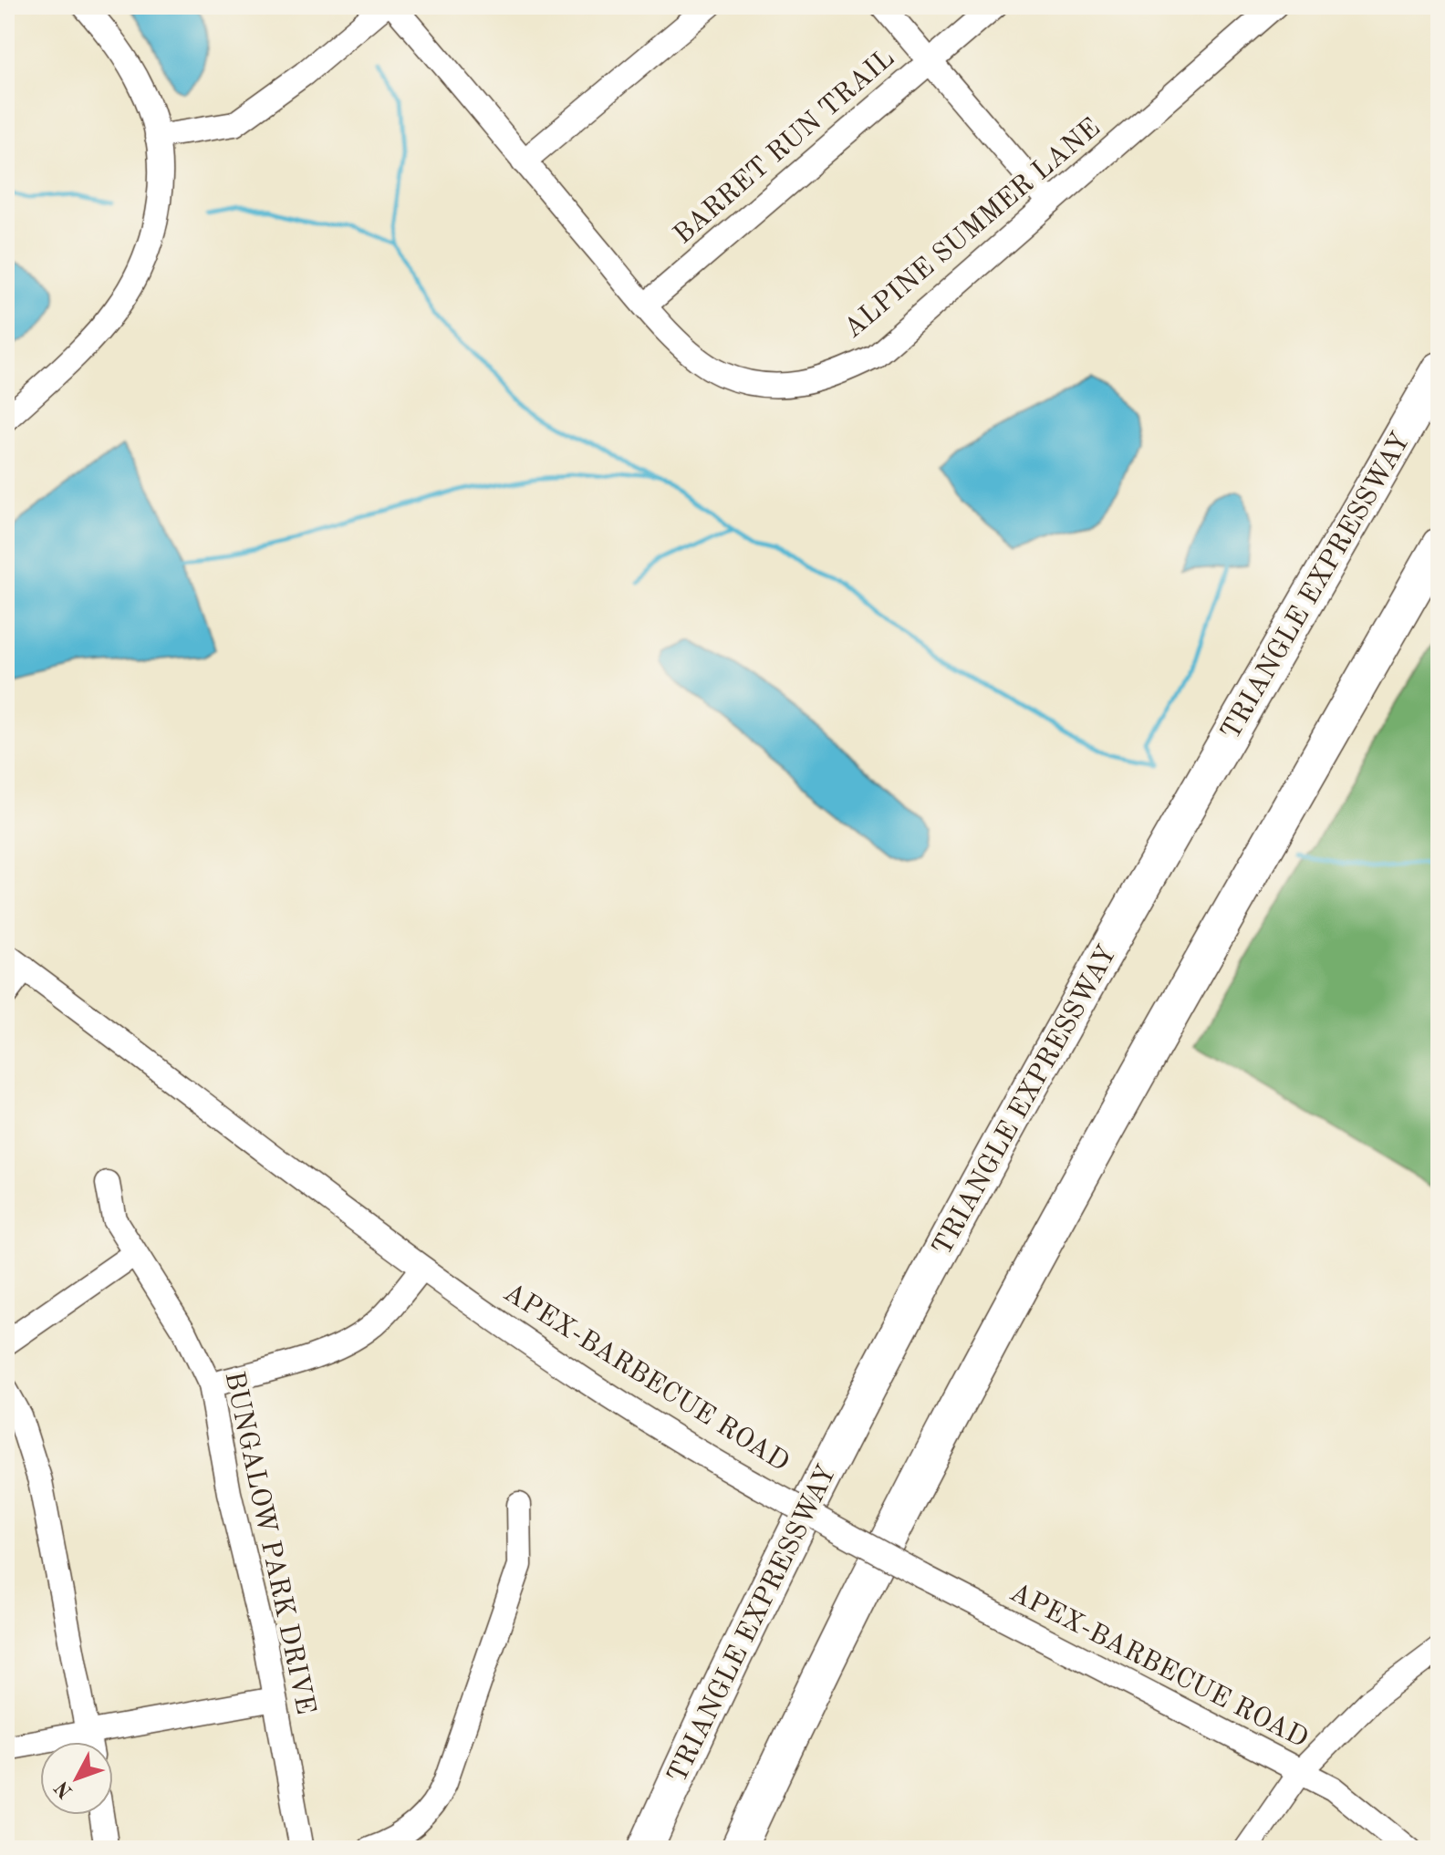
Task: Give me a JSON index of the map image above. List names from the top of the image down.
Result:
{
  "streets": {
    "highway": ["TRIANGLE EXPRESSWAY"],
    "street": [
      "BARRET RUN TRAIL",
      "ALPINE SUMMER LANE",
      "APEX-BARBECUE ROAD",
      "BUNGALOW PARK DRIVE"
    ]
  },
  "crossings": [
    ["BARRET RUN TRAIL", "ALPINE SUMMER LANE"]
  ],
  "north": "bottom left"
}
